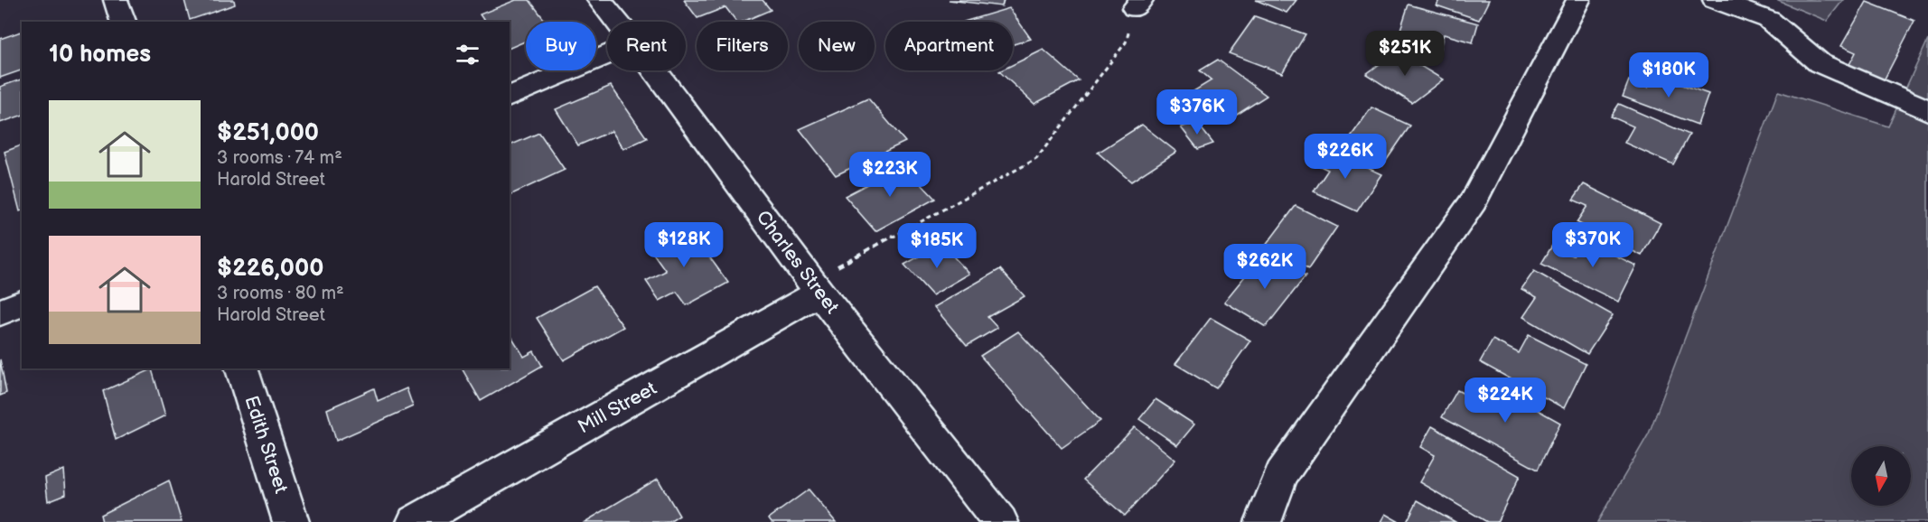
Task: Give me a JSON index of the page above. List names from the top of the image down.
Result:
{
  "streets": {
    "street": ["Charles Street", "Mill Street", "Edith Street"]
  },
  "crossings": [
    ["Charles Street", "Mill Street"]
  ],
  "north": "bottom",
  "page": {
    "chip": [
      "Buy",
      "Rent",
      "Filters",
      "New",
      "Apartment"
    ],
    "heading": "10 homes",
    "price": [
      "$251K",
      "$180K",
      "$376K",
      "$226K",
      "$223K",
      "$128K",
      "$370K",
      "$185K",
      "$262K",
      "$224K"
    ],
    "list": [
      {
        "name": "$251,000",
        "note": "3 rooms · 74 m² · Harold Street"
      },
      {
        "name": "$226,000",
        "note": "3 rooms · 80 m² · Harold Street"
      }
    ]
  }
}
